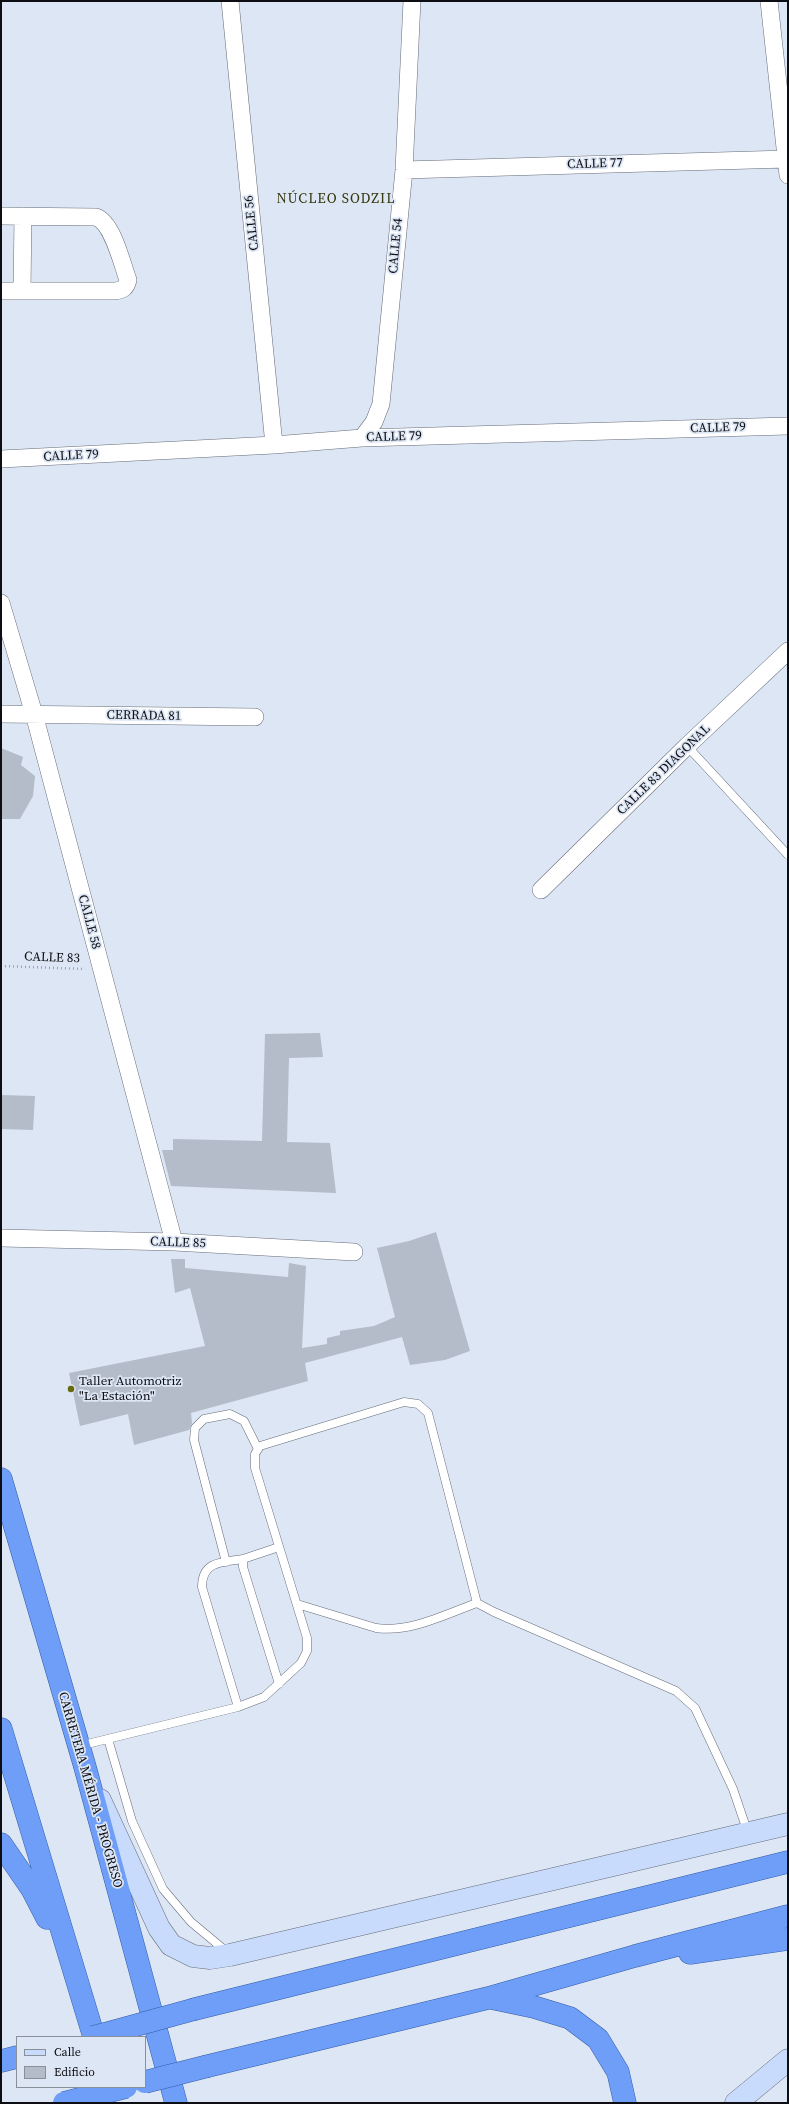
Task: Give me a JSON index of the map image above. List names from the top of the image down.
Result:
{
  "streets": {
    "highway": ["CARRETERA MÉRIDA - PROGRESO"],
    "street": [
      "CALLE 77",
      "CALLE 56",
      "CALLE 54",
      "CALLE 79",
      "CERRADA 81",
      "CALLE 83 DIAGONAL",
      "CALLE 58",
      "CALLE 85"
    ],
    "path": ["CALLE 83"]
  },
  "crossings": [
    ["CALLE 77", "CALLE 54"],
    ["CALLE 56", "CALLE 79"],
    ["CALLE 54", "CALLE 79"],
    ["CERRADA 81", "CALLE 58"],
    ["CALLE 58", "CALLE 83"],
    ["CALLE 58", "CALLE 85"]
  ],
  "districts": ["NÚCLEO SODZIL"],
  "places": ["Taller Automotriz \"La Estación\""],
  "legend": ["Calle", "Edificio"]
}
